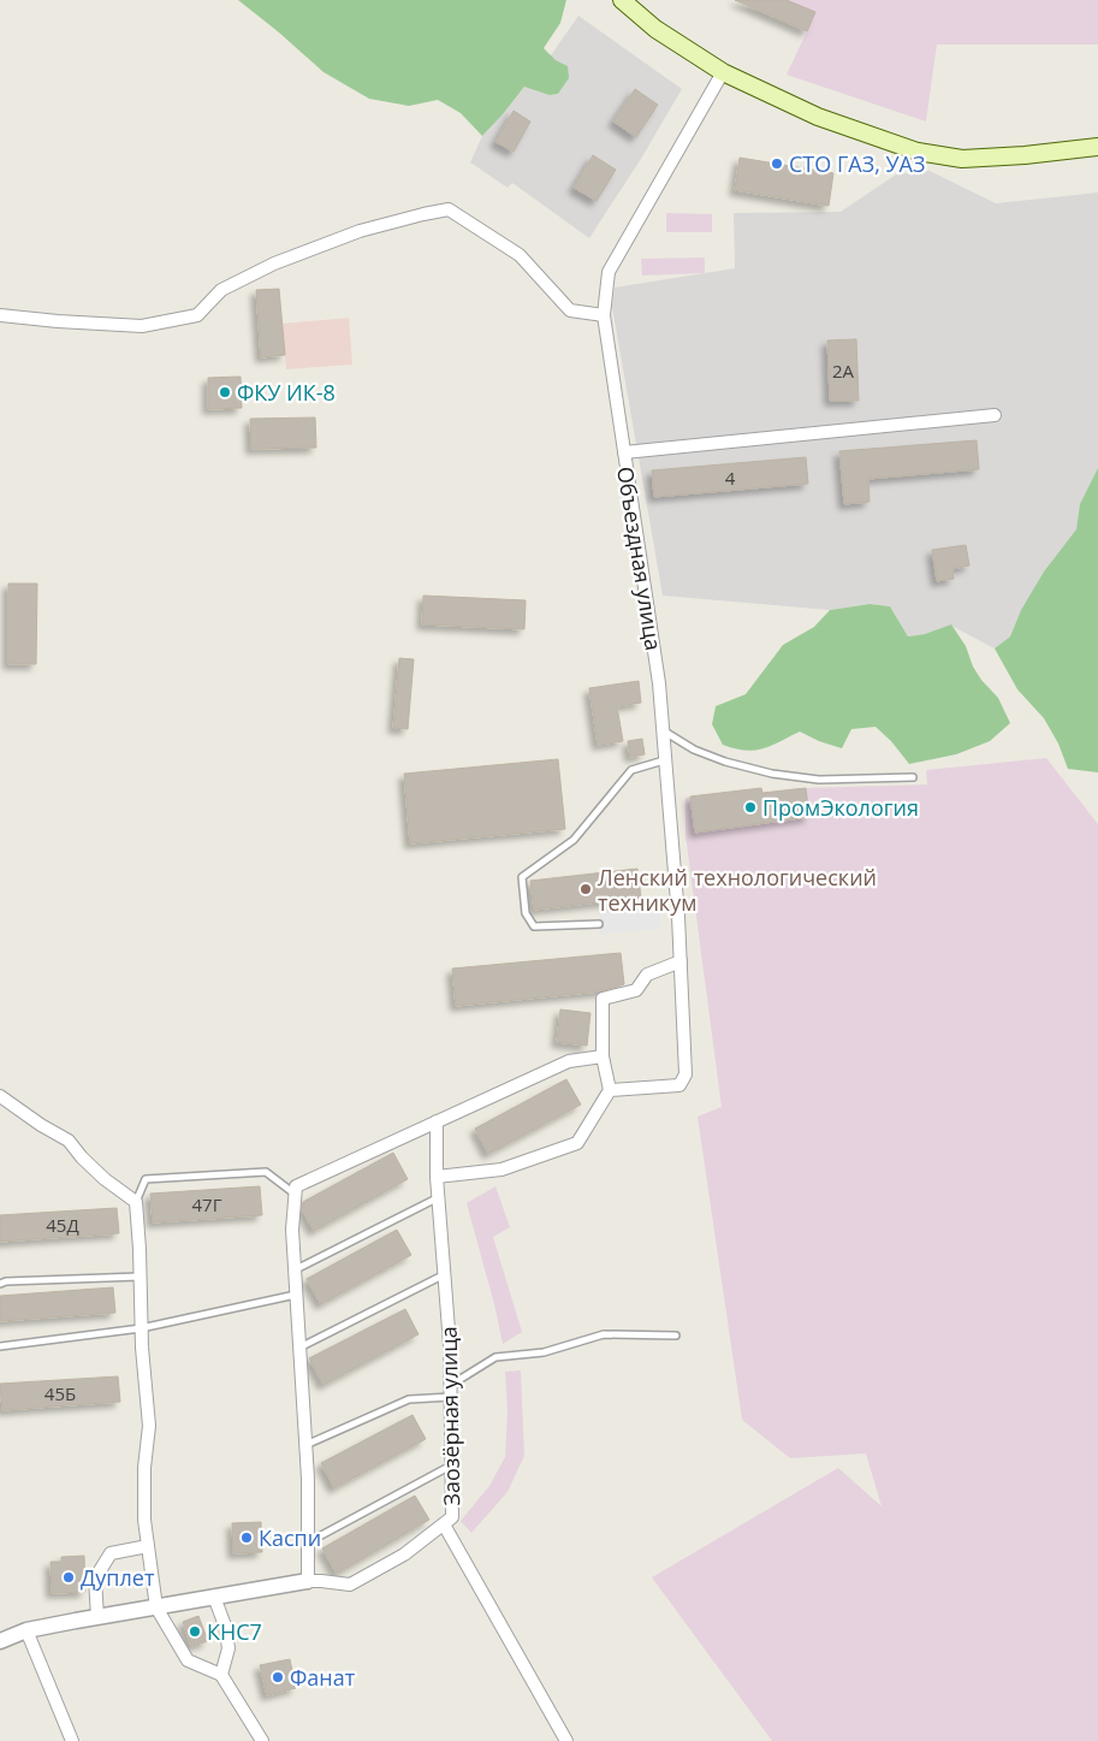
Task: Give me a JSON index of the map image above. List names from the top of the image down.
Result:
{
  "streets": {
    "street": ["Объездная улица", "Заозёрная улица"]
  },
  "places": [
    "СТО ГАЗ, УАЗ",
    "ФКУ ИК-8",
    "ПромЭкология",
    "Ленский технологический техникум",
    "Каспи",
    "Дуплет",
    "КНС7",
    "Фанат"
  ],
  "house_numbers": [
    "2А",
    "4",
    "47Г",
    "45Д",
    "45Б"
  ]
}
